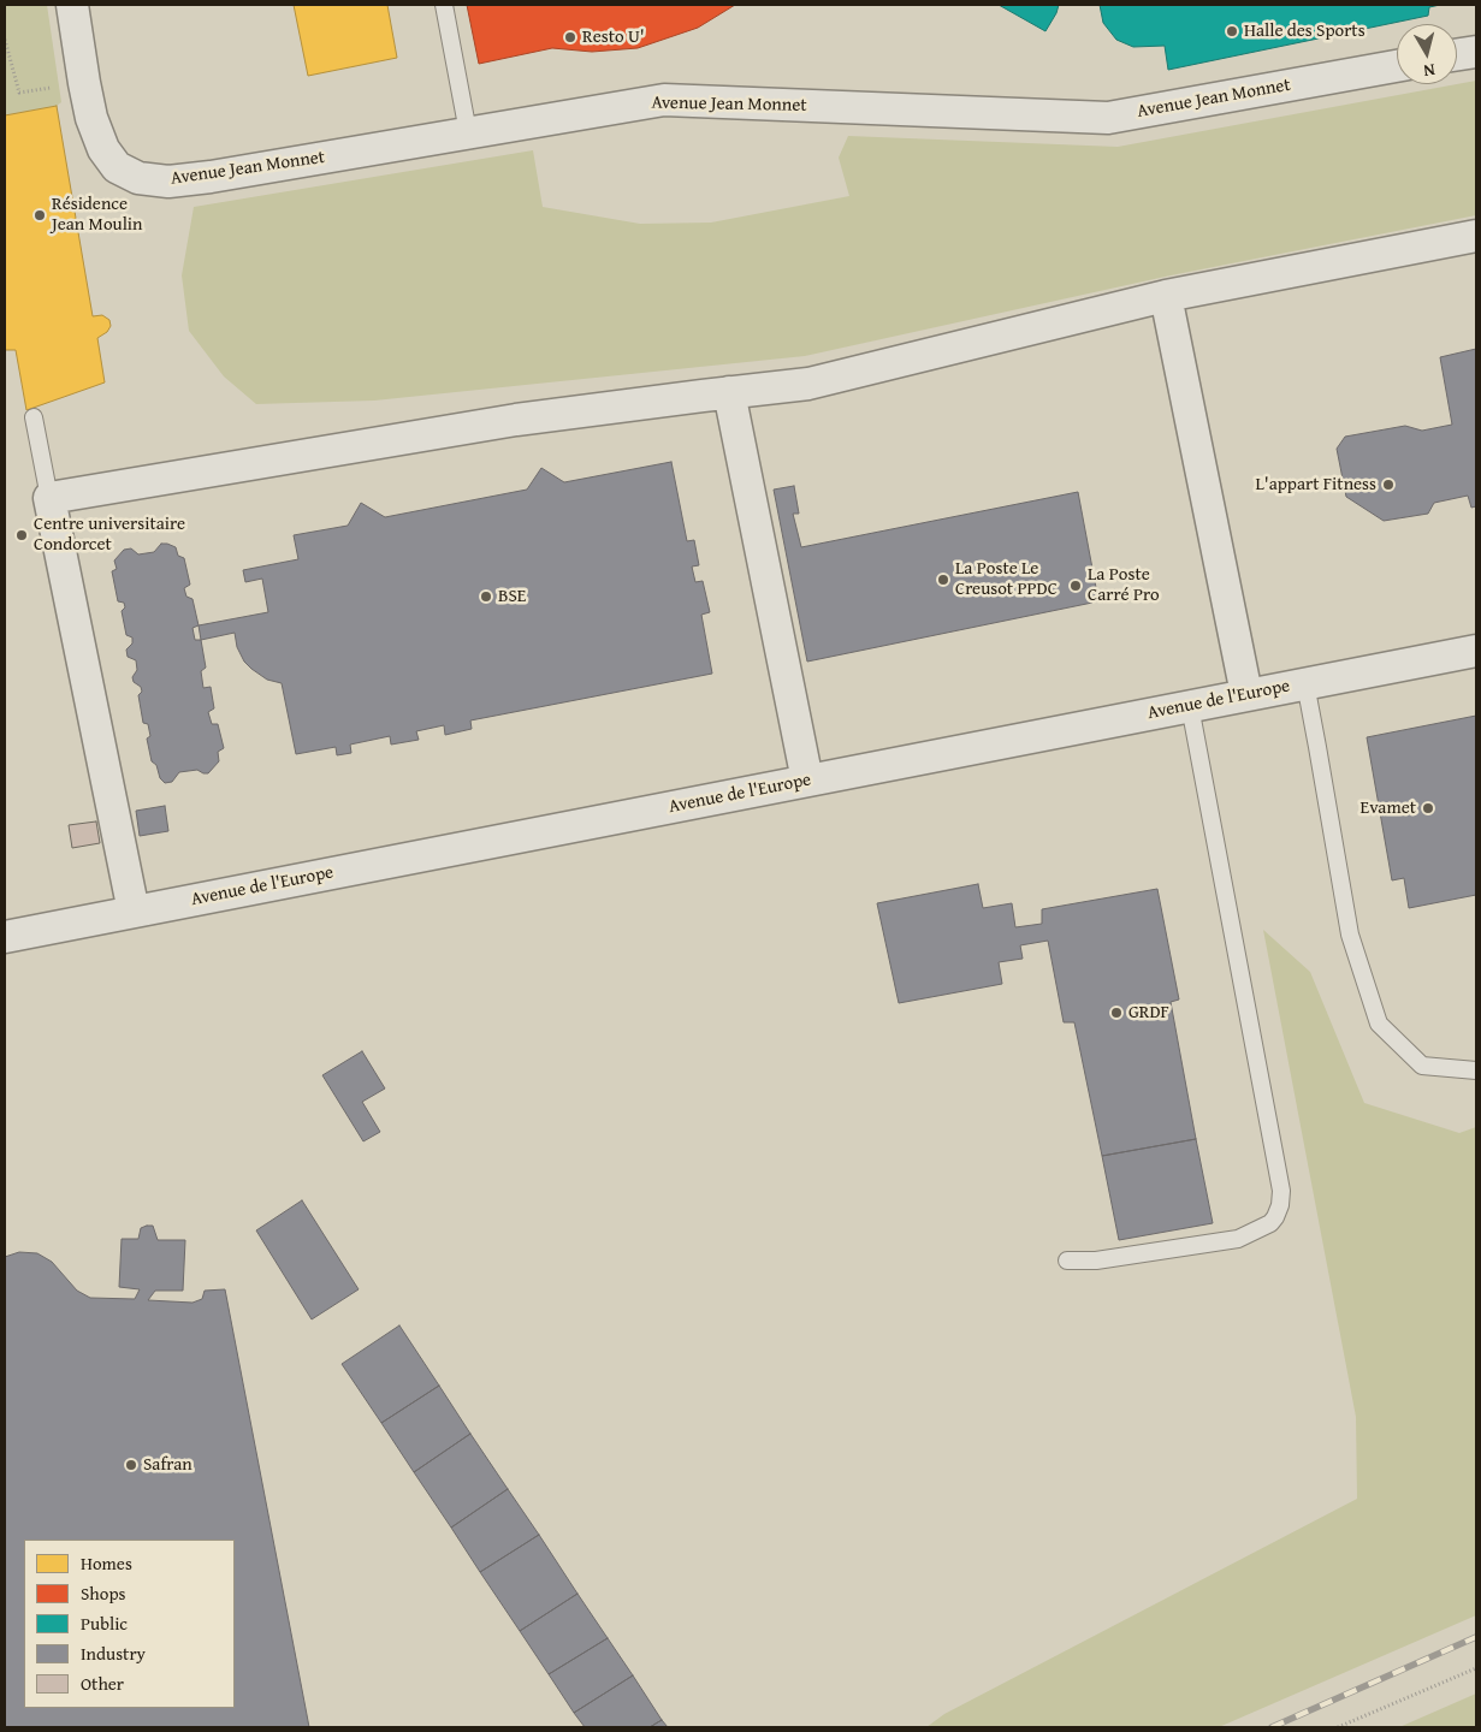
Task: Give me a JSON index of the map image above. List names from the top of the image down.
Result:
{
  "streets": {
    "street": ["Avenue Jean Monnet", "Avenue de l'Europe"]
  },
  "places": [
    "Halle des Sports",
    "Resto U'",
    "Résidence Jean Moulin",
    "L'appart Fitness",
    "Centre universitaire Condorcet",
    "La Poste Le Creusot PPDC",
    "La Poste Carré Pro",
    "BSE",
    "Evamet",
    "GRDF",
    "Safran"
  ],
  "legend": [
    "Homes",
    "Shops",
    "Public",
    "Industry",
    "Other"
  ],
  "north": "bottom"
}
